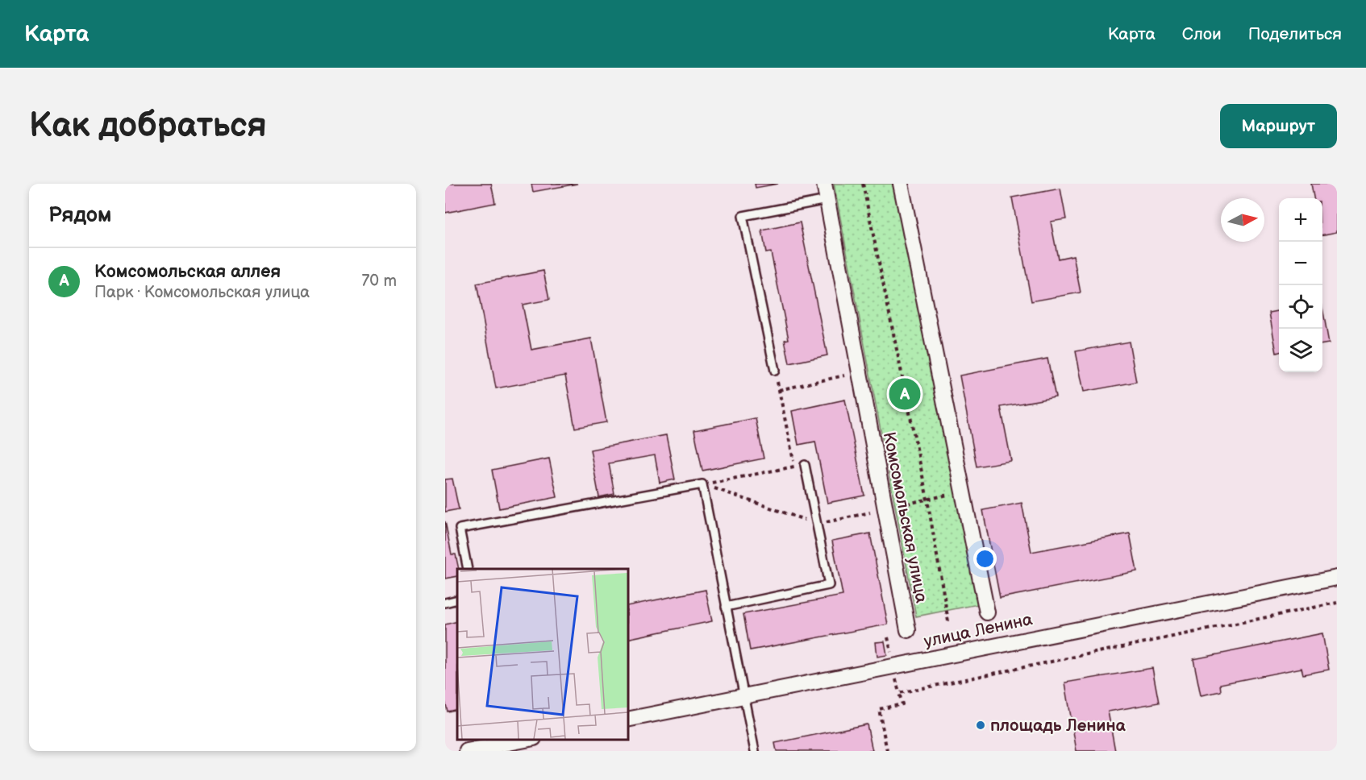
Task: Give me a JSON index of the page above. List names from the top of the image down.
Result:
{
  "streets": {
    "street": ["Комсомольская улица", "улица Ленина"]
  },
  "places": ["площадь Ленина"],
  "north": "right",
  "page": {
    "header": "Карта",
    "nav": ["Карта", "Слои", "Поделиться"],
    "buttons": "Маршрут",
    "title": "Как добраться",
    "heading": "Рядом",
    "map_buttons": ["+", "−"],
    "list": [
      {
        "mark": "A",
        "name": "Комсомольская аллея",
        "note": "Парк · Комсомольская улица",
        "value": "70 m"
      }
    ],
    "pins": "A"
  }
}
